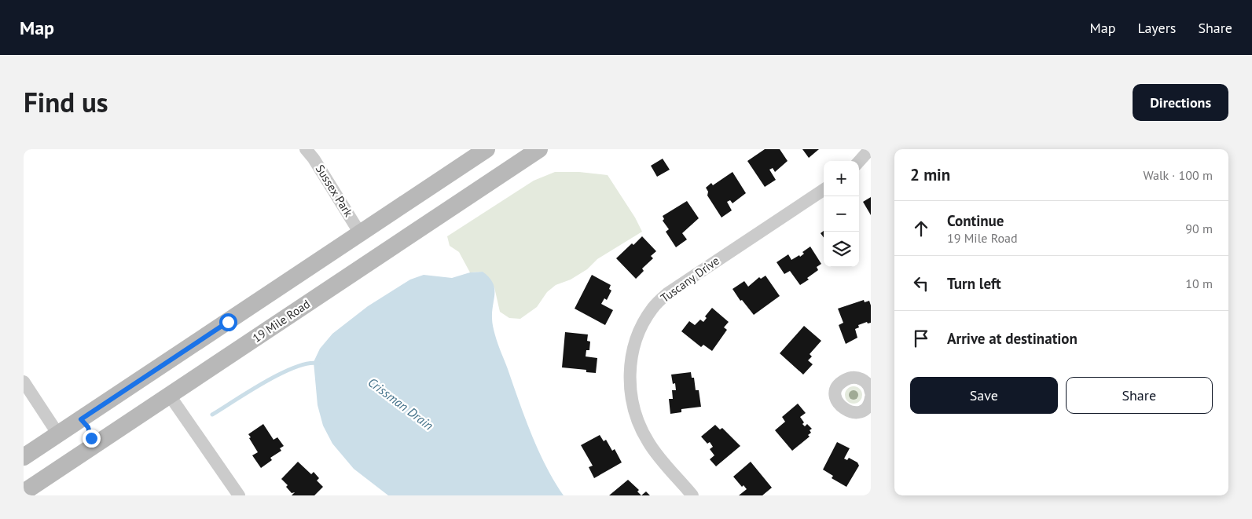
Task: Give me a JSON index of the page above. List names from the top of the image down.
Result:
{
  "streets": {
    "main road": ["19 Mile Road"],
    "street": ["Sussex Park", "Tuscany Drive"]
  },
  "water": ["Crissman Drain"],
  "page": {
    "header": "Map",
    "nav": ["Map", "Layers", "Share"],
    "title": "Find us",
    "buttons": [
      "Directions",
      ["Save", "Share"]
    ],
    "heading": ["2 min", "Walk · 100 m"],
    "map_buttons": ["+", "−"],
    "list": [
      ["Continue", "19 Mile Road", "90 m"],
      ["Turn left", "10 m"],
      "Arrive at destination"
    ]
  }
}
